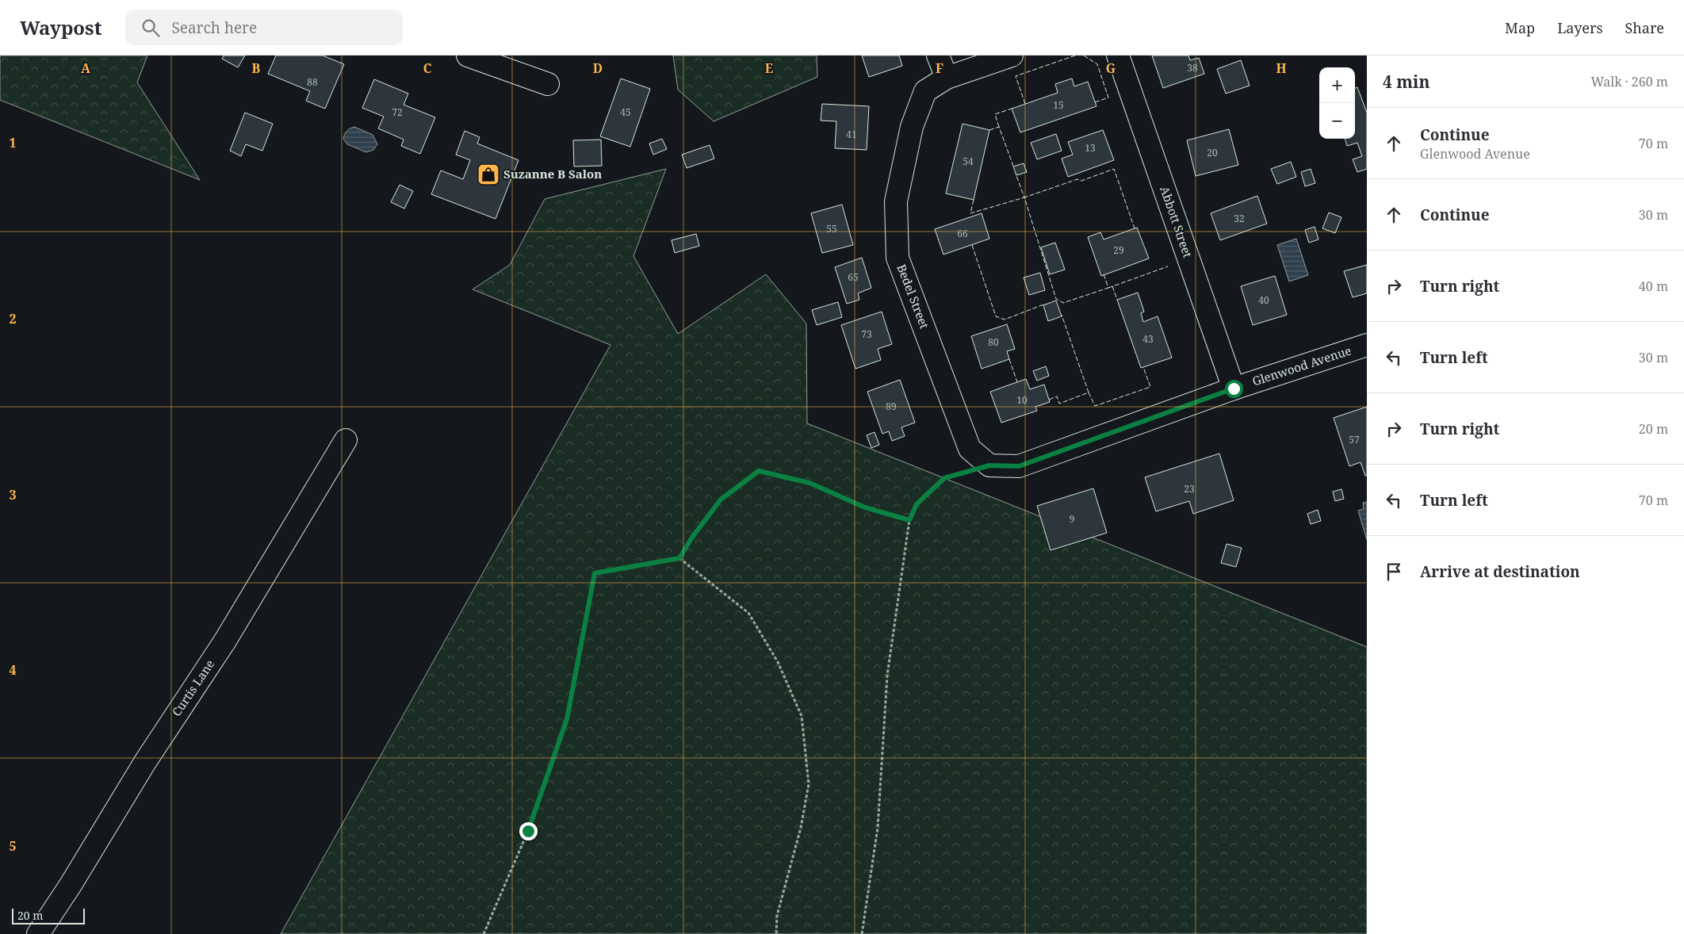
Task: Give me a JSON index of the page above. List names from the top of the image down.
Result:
{
  "streets": {
    "street": [
      "Abbott Street",
      "Bedel Street",
      "Glenwood Avenue",
      "Curtis Lane"
    ]
  },
  "crossings": [
    ["Abbott Street", "Glenwood Avenue"],
    ["Bedel Street", "Glenwood Avenue"]
  ],
  "places": {
    "shop": ["Suzanne B Salon"]
  },
  "house_numbers": [
    "38",
    "88",
    "15",
    "72",
    "45",
    "41",
    "13",
    "20",
    "54",
    "32",
    "55",
    "66",
    "29",
    "65",
    "40",
    "73",
    "43",
    "80",
    "10",
    "89",
    "57",
    "23",
    "9"
  ],
  "scale_bar": "20 m",
  "page": {
    "header": "Waypost",
    "search": "Search here",
    "nav": ["Map", "Layers", "Share"],
    "heading": ["4 min", "Walk · 260 m"],
    "map_buttons": ["+", "−"],
    "list": [
      ["Continue", "Glenwood Avenue", "70 m"],
      ["Continue", "30 m"],
      ["Turn right", "40 m"],
      ["Turn left", "30 m"],
      ["Turn right", "20 m"],
      ["Turn left", "70 m"],
      "Arrive at destination"
    ],
    "scale": "20 m"
  },
  "grid": {
    "columns": [
      "A",
      "B",
      "C",
      "D",
      "E",
      "F",
      "G",
      "H"
    ],
    "rows": [
      "1",
      "2",
      "3",
      "4",
      "5"
    ]
  }
}
